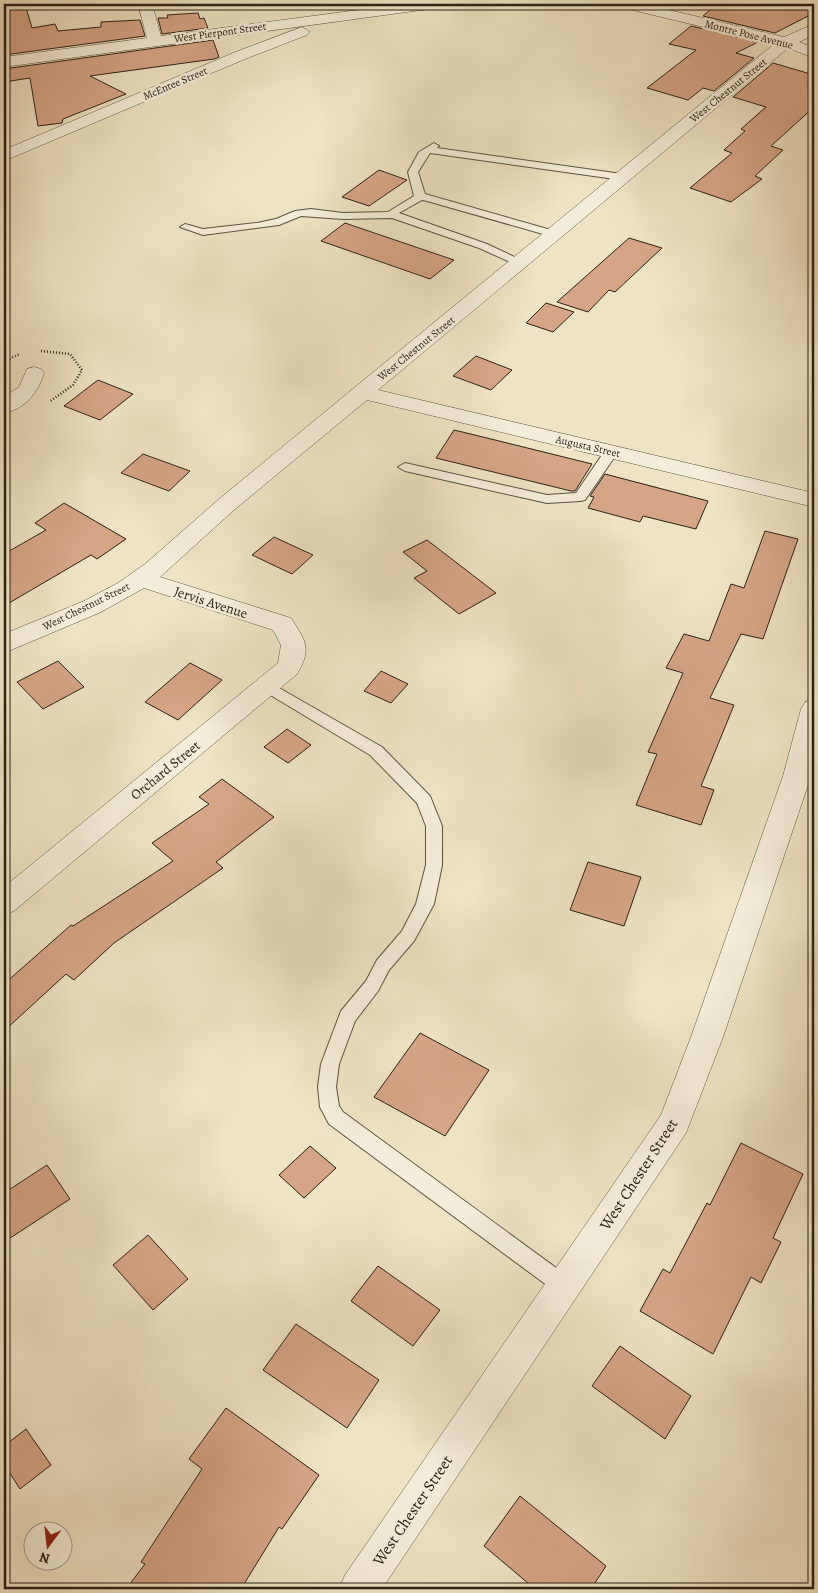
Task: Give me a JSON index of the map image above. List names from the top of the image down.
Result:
{
  "streets": {
    "street": [
      "West Pierpont Street",
      "Montre Pose Avenue",
      "McEntee Street",
      "West Chestnut Street",
      "Augusta Street",
      "Jervis Avenue",
      "Orchard Street",
      "West Chester Street"
    ]
  },
  "crossings": [
    ["West Pierpont Street", "McEntee Street"],
    ["Montre Pose Avenue", "West Chestnut Street"],
    ["West Chestnut Street", "Augusta Street"],
    ["West Chestnut Street", "Jervis Avenue"],
    ["Jervis Avenue", "Orchard Street"]
  ],
  "north": "bottom"
}
